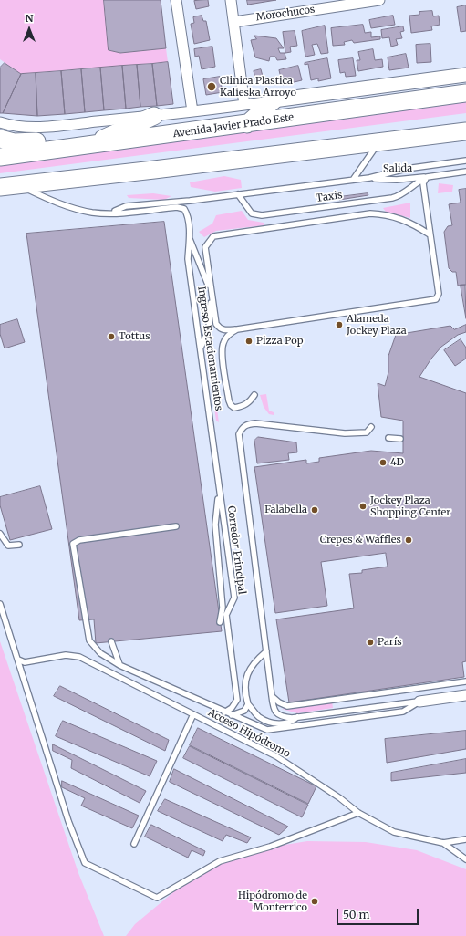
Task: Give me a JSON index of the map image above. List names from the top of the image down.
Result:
{
  "streets": {
    "highway": ["Avenida Javier Prado Este"],
    "street": ["Morochucos"],
    "lane": [
      "Salida",
      "Taxis",
      "Ingreso Estacionamientos",
      "Corredor Principal",
      "Acceso Hipódromo"
    ]
  },
  "crossings": [
    ["Salida", "Taxis"],
    ["Ingreso Estacionamientos", "Corredor Principal"]
  ],
  "places": [
    "Clinica Plastica Kalieska Arroyo",
    "Alameda Jockey Plaza",
    "Tottus",
    "Pizza Pop",
    "4D",
    "Jockey Plaza Shopping Center",
    "Falabella",
    "Crepes & Waffles",
    "París",
    "Hipódromo de Monterrico"
  ],
  "scale_bar": "50 m",
  "north": "top"
}
